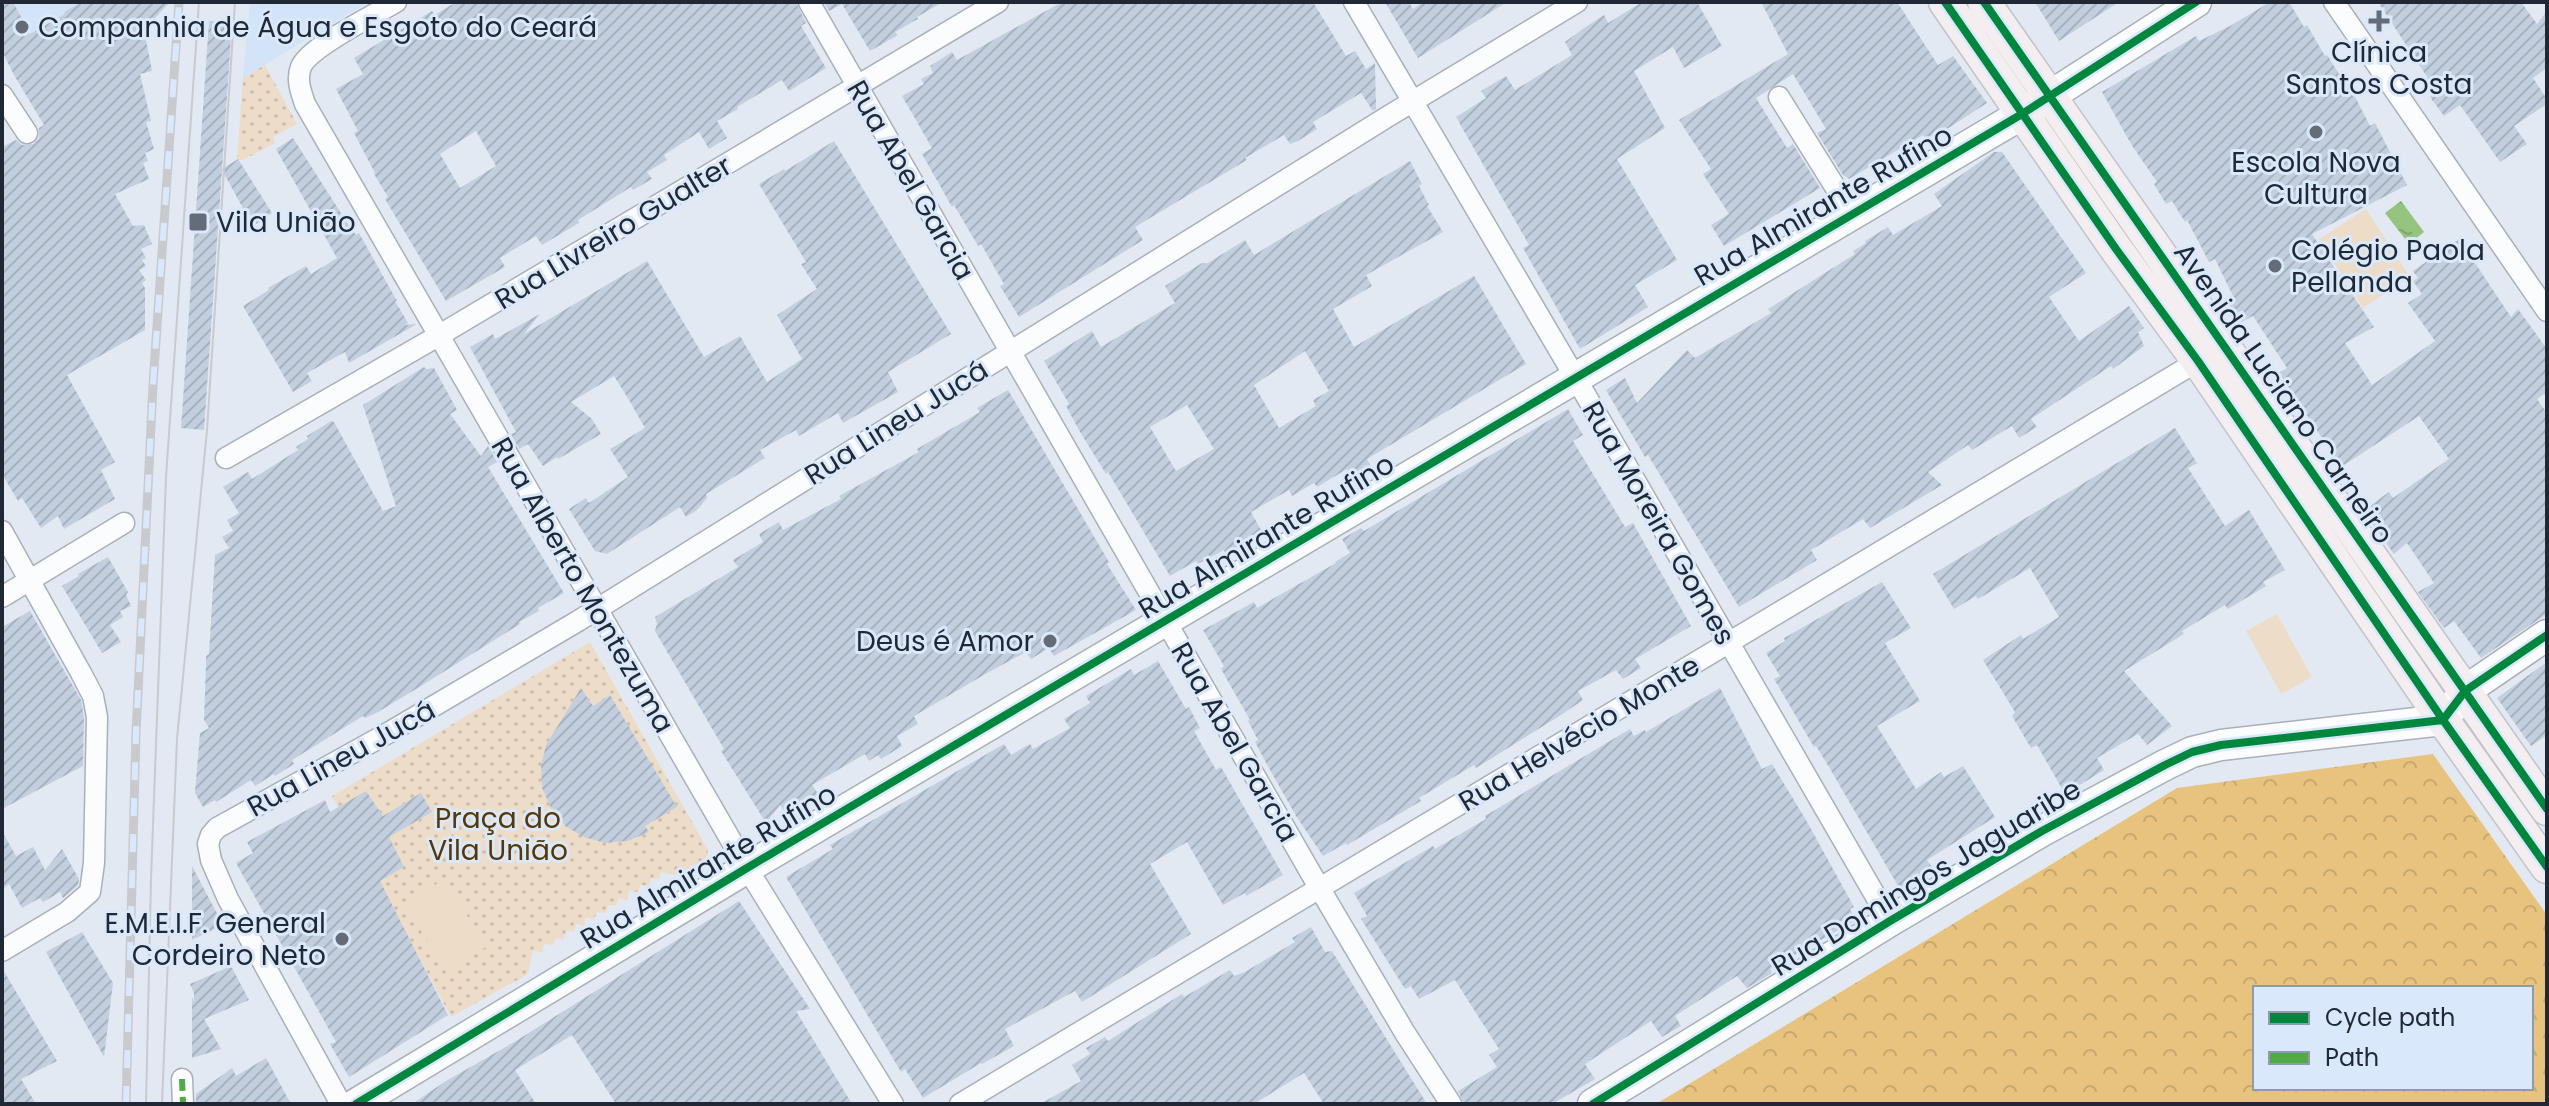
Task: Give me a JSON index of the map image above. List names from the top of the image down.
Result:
{
  "streets": {
    "main road": ["Avenida Luciano Carneiro"],
    "street": [
      "Rua Abel Garcia",
      "Rua Almirante Rufino",
      "Rua Livreiro Gualter",
      "Rua Lineu Jucá",
      "Rua Moreira Gomes",
      "Rua Alberto Montezuma",
      "Rua Helvécio Monte",
      "Rua Domingos Jaguaribe"
    ]
  },
  "crossings": [
    ["Rua Abel Garcia", "Rua Almirante Rufino"],
    ["Rua Abel Garcia", "Rua Livreiro Gualter"],
    ["Rua Abel Garcia", "Rua Lineu Jucá"],
    ["Rua Abel Garcia", "Rua Helvécio Monte"],
    ["Rua Almirante Rufino", "Avenida Luciano Carneiro"],
    ["Rua Almirante Rufino", "Rua Moreira Gomes"],
    ["Rua Almirante Rufino", "Rua Alberto Montezuma"],
    ["Rua Livreiro Gualter", "Rua Alberto Montezuma"],
    ["Avenida Luciano Carneiro", "Rua Helvécio Monte"],
    ["Avenida Luciano Carneiro", "Rua Domingos Jaguaribe"],
    ["Rua Lineu Jucá", "Rua Moreira Gomes"],
    ["Rua Lineu Jucá", "Rua Alberto Montezuma"],
    ["Rua Moreira Gomes", "Rua Helvécio Monte"],
    ["Rua Moreira Gomes", "Rua Domingos Jaguaribe"]
  ],
  "parks": ["Praça do Vila União"],
  "places": {
    "health": ["Clínica Santos Costa"],
    "other": [
      "Companhia de Água e Esgoto do Ceará",
      "Escola Nova Cultura",
      "Colégio Paola Pellanda",
      "Deus é Amor",
      "E.M.E.I.F. General Cordeiro Neto"
    ],
    "transit": ["Vila União"]
  },
  "legend": ["Cycle path", "Path"]
}
